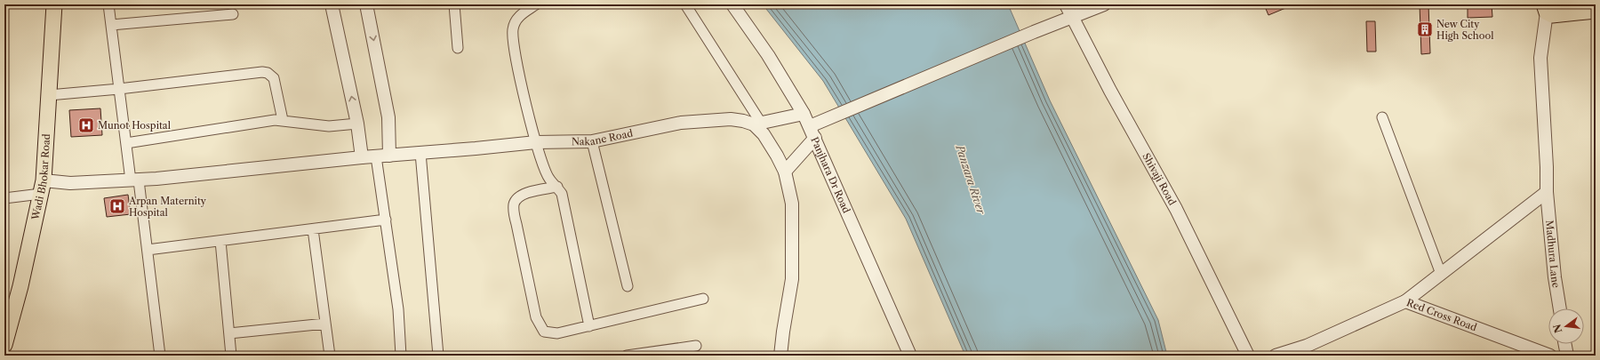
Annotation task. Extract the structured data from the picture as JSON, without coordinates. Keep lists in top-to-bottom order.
{
  "streets": {
    "main road": ["Wadi Bhokar Road"],
    "street": [
      "Nakane Road",
      "Panjhara Dr Road",
      "Shivaji Road",
      "Madhura Lane",
      "Red Cross Road"
    ]
  },
  "crossings": [
    ["Nakane Road", "Wadi Bhokar Road"]
  ],
  "water": ["Panzara River"],
  "places": {
    "building": ["New City High School"],
    "hospital": ["Munot Hospital", "Arpan Maternity Hospital"]
  },
  "north": "left"
}
